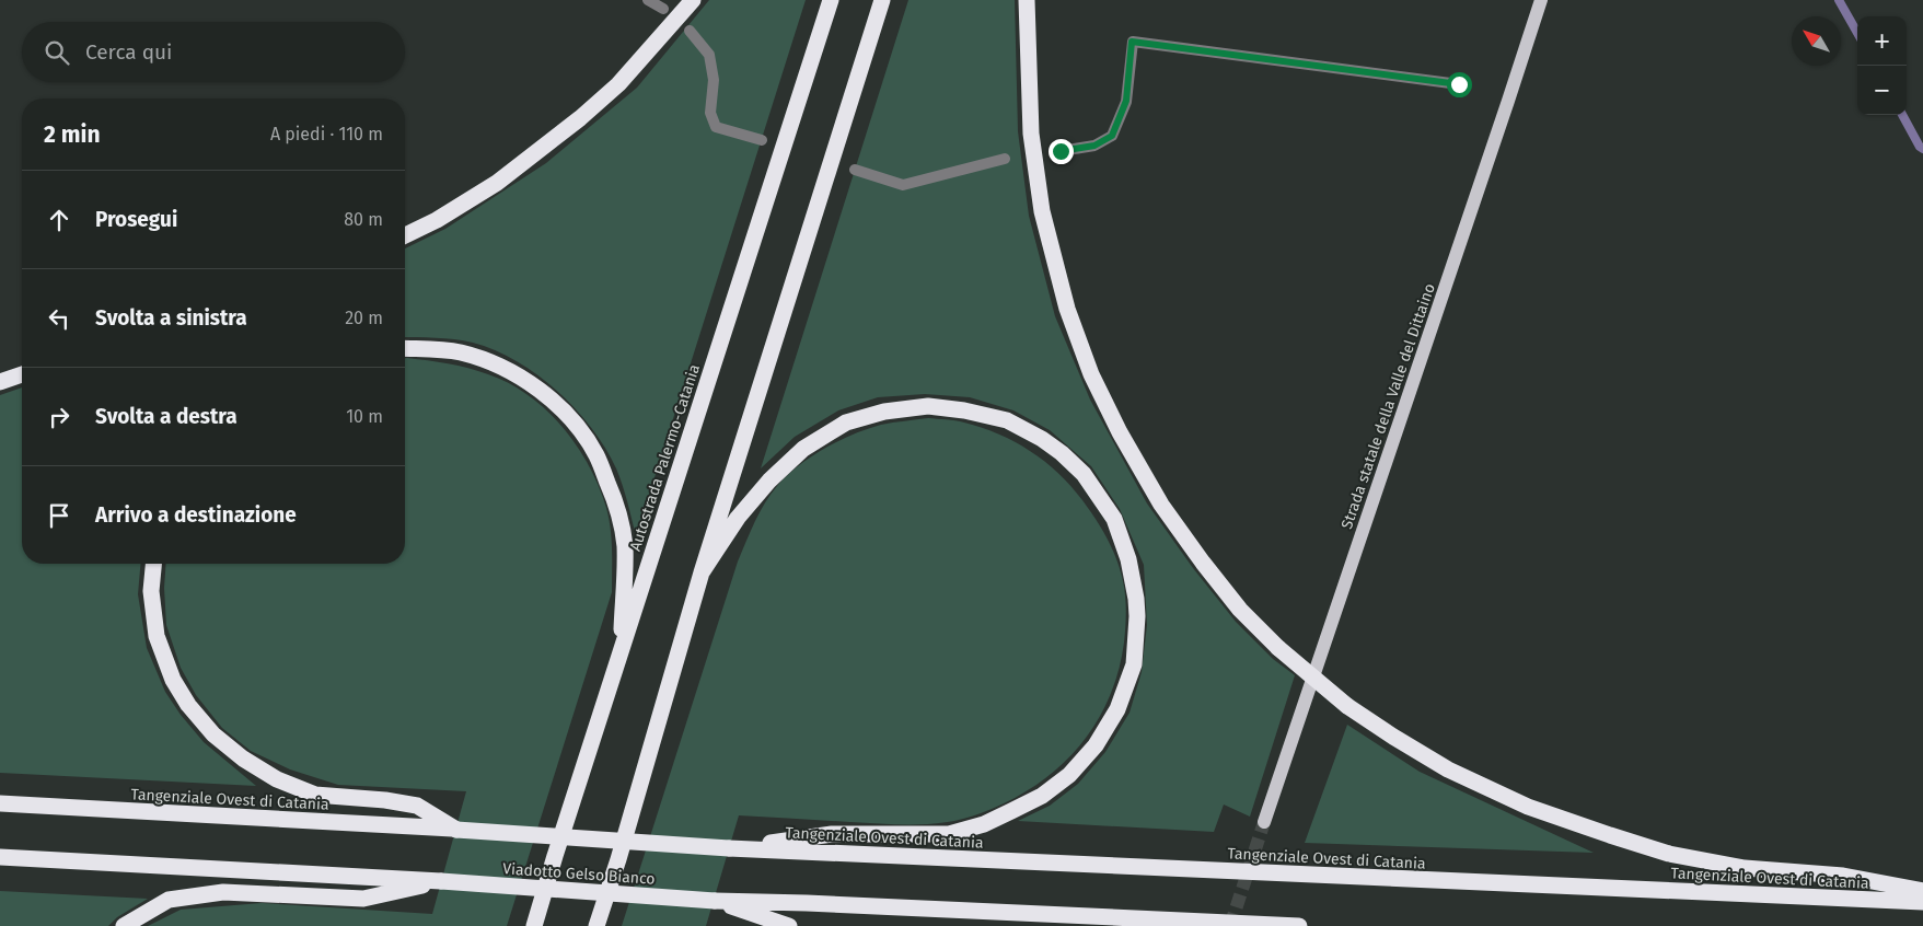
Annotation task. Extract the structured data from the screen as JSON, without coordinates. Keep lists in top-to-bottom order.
{
  "streets": {
    "highway": ["Autostrada Palermo-Catania", "Tangenziale Ovest di Catania", "Viadotto Gelso Bianco"],
    "main road": ["Strada statale della Valle del Dittaino"]
  },
  "north": "top left",
  "page": {
    "map_buttons": ["+", "−"],
    "search": "Cerca qui",
    "heading": ["2 min", "A piedi · 110 m"],
    "list": [
      ["Prosegui", "80 m"],
      ["Svolta a sinistra", "20 m"],
      ["Svolta a destra", "10 m"],
      "Arrivo a destinazione"
    ]
  }
}
